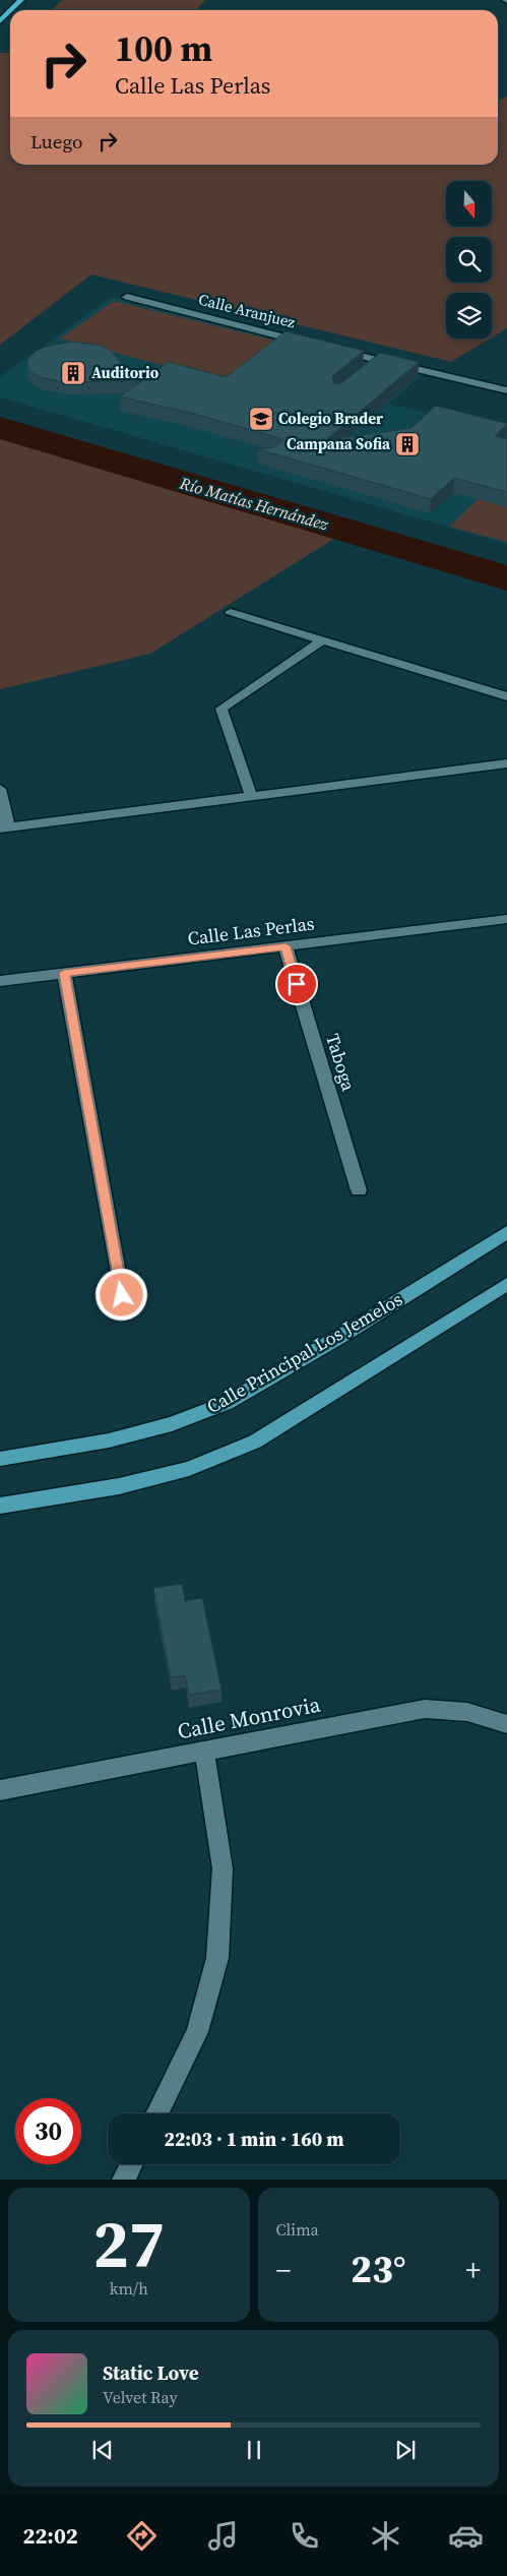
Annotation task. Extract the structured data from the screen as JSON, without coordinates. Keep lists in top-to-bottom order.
{
  "streets": {
    "main road": ["Calle Principal Los Jemelos"],
    "street": [
      "Calle Aranjuez",
      "Calle Las Perlas",
      "Taboga",
      "Calle Monrovia"
    ]
  },
  "crossings": [
    ["Calle Las Perlas", "Taboga"]
  ],
  "water": ["Río Matías Hernández"],
  "places": {
    "building": ["Auditorio", "Campana Sofia"],
    "school or university": ["Colegio Brader"]
  },
  "north": "bottom",
  "page": {
    "turn": ["100 m", "Calle Las Perlas"],
    "then": "Luego",
    "limit": "30",
    "trip": "22:03 · 1 min · 160 m",
    "tile": [
      ["27", "km/h"],
      "Clima"
    ],
    "heat": ["−", "23°", "+"],
    "song": ["Static Love", "Velvet Ray"],
    "tabs": "22:02"
  }
}
